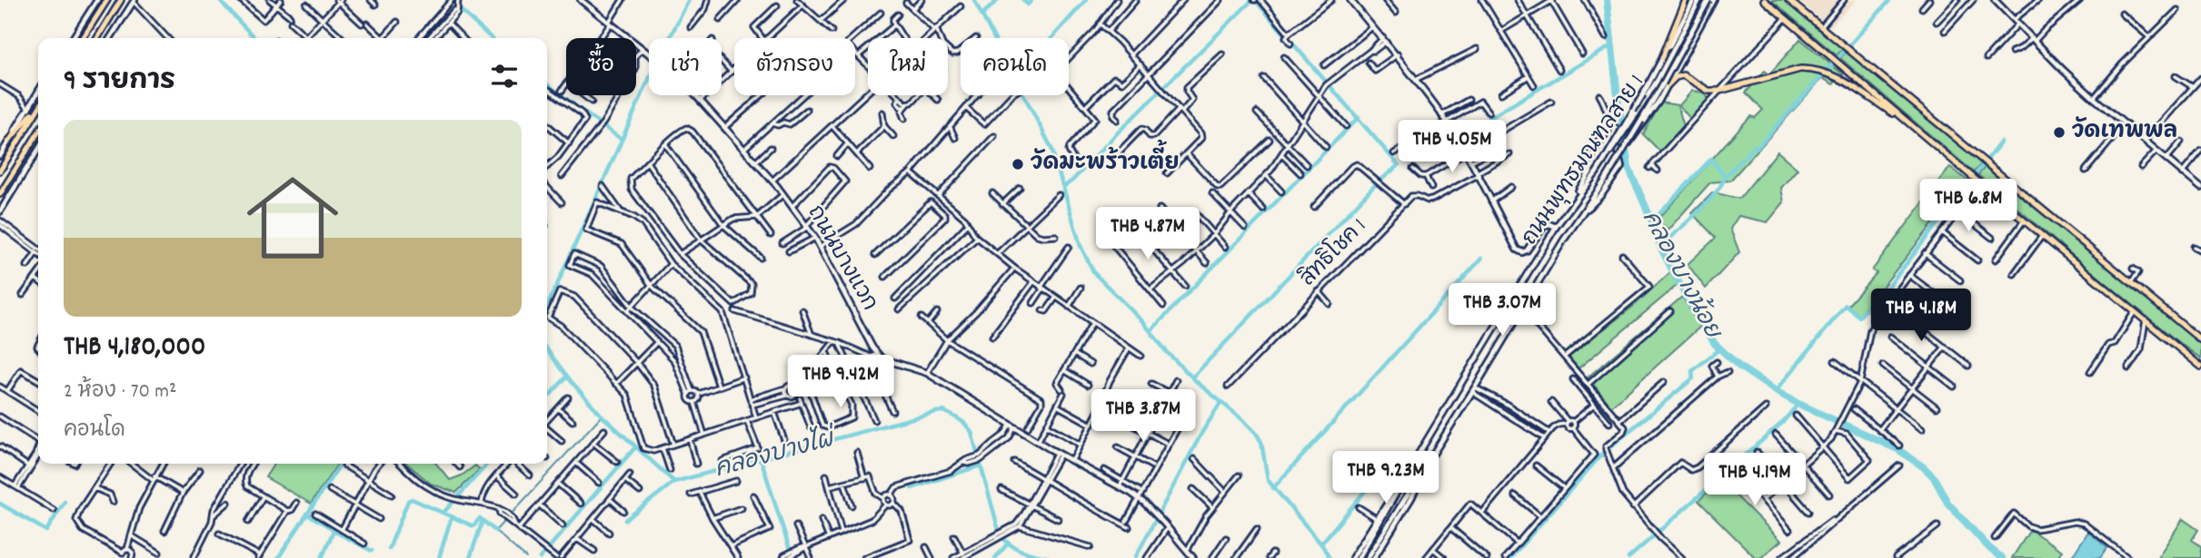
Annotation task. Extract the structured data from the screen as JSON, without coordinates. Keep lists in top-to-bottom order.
{
  "streets": {
    "main road": ["ถนนพุทธมณฑลสาย 1", "ถนนบางแวก"],
    "street": ["สิทธิโชค 1"]
  },
  "water": ["คลองบางน้อย", "คลองบางไผ่"],
  "places": ["วัดเทพพล", "วัดมะพร้าวเตี้ย"],
  "page": {
    "chip": [
      "ซื้อ",
      "เช่า",
      "ตัวกรอง",
      "ใหม่",
      "คอนโด"
    ],
    "heading": "9 รายการ",
    "list": [
      {
        "name": "THB 4,180,000",
        "note": "2 ห้อง · 70 m² · คอนโด"
      }
    ],
    "price": [
      "THB 4.05M",
      "THB 6.8M",
      "THB 4.87M",
      "THB 3.07M",
      "THB 4.18M",
      "THB 9.42M",
      "THB 3.87M",
      "THB 9.23M",
      "THB 4.19M"
    ]
  }
}
